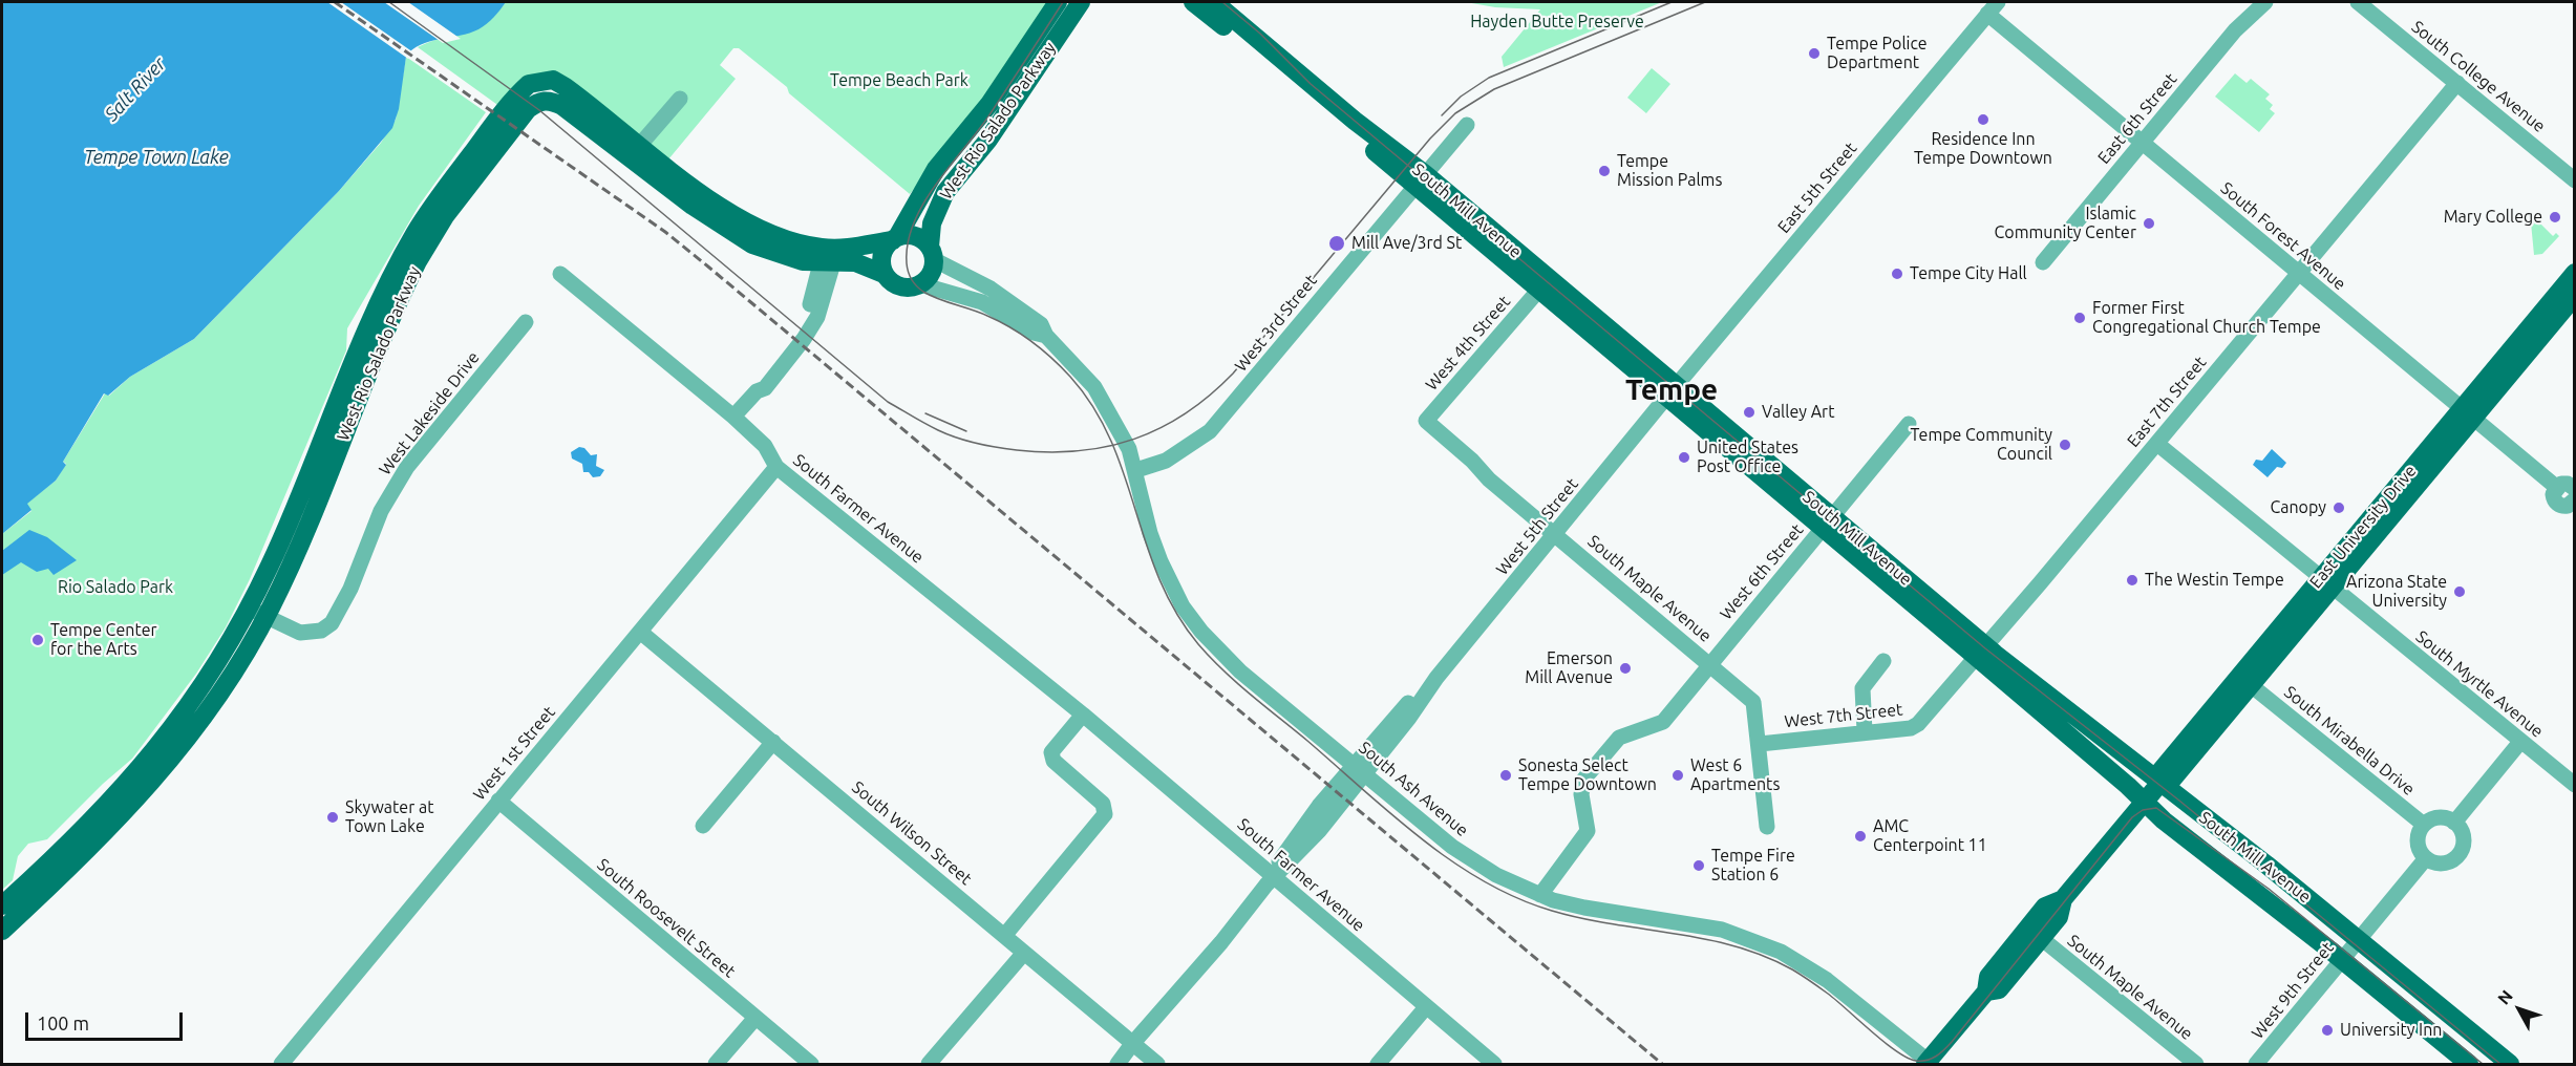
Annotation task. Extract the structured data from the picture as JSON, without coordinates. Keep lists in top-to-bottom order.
{
  "streets": {
    "main road": ["West Rio Salado Parkway", "South Mill Avenue", "East University Drive"],
    "street": [
      "South College Avenue",
      "East 6th Street",
      "East 5th Street",
      "South Forest Avenue",
      "West 3rd Street",
      "West 4th Street",
      "East 7th Street",
      "West Lakeside Drive",
      "South Farmer Avenue",
      "West 5th Street",
      "West 6th Street",
      "South Maple Avenue",
      "South Myrtle Avenue",
      "West 7th Street",
      "South Mirabella Drive",
      "West 1st Street",
      "South Ash Avenue",
      "South Wilson Street",
      "South Roosevelt Street",
      "West 9th Street"
    ]
  },
  "crossings": [
    ["South College Avenue", "East 7th Street"],
    ["East 6th Street", "South Forest Avenue"],
    ["West Rio Salado Parkway", "West Lakeside Drive"],
    ["West Rio Salado Parkway", "South Ash Avenue"],
    ["East 5th Street", "South Mill Avenue"],
    ["East 5th Street", "South Forest Avenue"],
    ["East 5th Street", "West 5th Street"],
    ["South Mill Avenue", "West 3rd Street"],
    ["South Mill Avenue", "West 4th Street"],
    ["South Mill Avenue", "East 7th Street"],
    ["South Mill Avenue", "West 5th Street"],
    ["South Mill Avenue", "East University Drive"],
    ["South Mill Avenue", "West 6th Street"],
    ["South Mill Avenue", "West 7th Street"],
    ["South Mill Avenue", "West 9th Street"],
    ["South Forest Avenue", "East 7th Street"],
    ["South Forest Avenue", "East University Drive"],
    ["West 3rd Street", "South Ash Avenue"],
    ["West 4th Street", "South Maple Avenue"],
    ["East 7th Street", "South Myrtle Avenue"],
    ["East 7th Street", "West 7th Street"],
    ["South Farmer Avenue", "West 5th Street"],
    ["South Farmer Avenue", "West 1st Street"],
    ["West 5th Street", "South Maple Avenue"],
    ["West 5th Street", "South Ash Avenue"],
    ["West 5th Street", "South Wilson Street"],
    ["East University Drive", "South Myrtle Avenue"],
    ["East University Drive", "South Mirabella Drive"],
    ["West 6th Street", "South Maple Avenue"],
    ["West 6th Street", "South Ash Avenue"],
    ["South Maple Avenue", "West 7th Street"],
    ["South Mirabella Drive", "West 9th Street"],
    ["West 1st Street", "South Wilson Street"],
    ["West 1st Street", "South Roosevelt Street"]
  ],
  "districts": ["Tempe"],
  "water": ["Salt River", "Tempe Town Lake"],
  "parks": ["Hayden Butte Preserve", "Tempe Beach Park", "Rio Salado Park"],
  "places": [
    "Tempe Police Department",
    "Residence Inn Tempe Downtown",
    "Tempe Mission Palms",
    "Mary College",
    "Islamic Community Center",
    "Mill Ave/3rd St",
    "Tempe City Hall",
    "Former First Congregational Church Tempe",
    "Valley Art",
    "Tempe Community Council",
    "United States Post Office",
    "Canopy",
    "The Westin Tempe",
    "Arizona State University",
    "Tempe Center for the Arts",
    "Emerson Mill Avenue",
    "Sonesta Select Tempe Downtown",
    "West 6 Apartments",
    "Skywater at Town Lake",
    "AMC Centerpoint 11",
    "Tempe Fire Station 6",
    "University Inn"
  ],
  "scale_bar": "100 m",
  "north": "top left"
}
